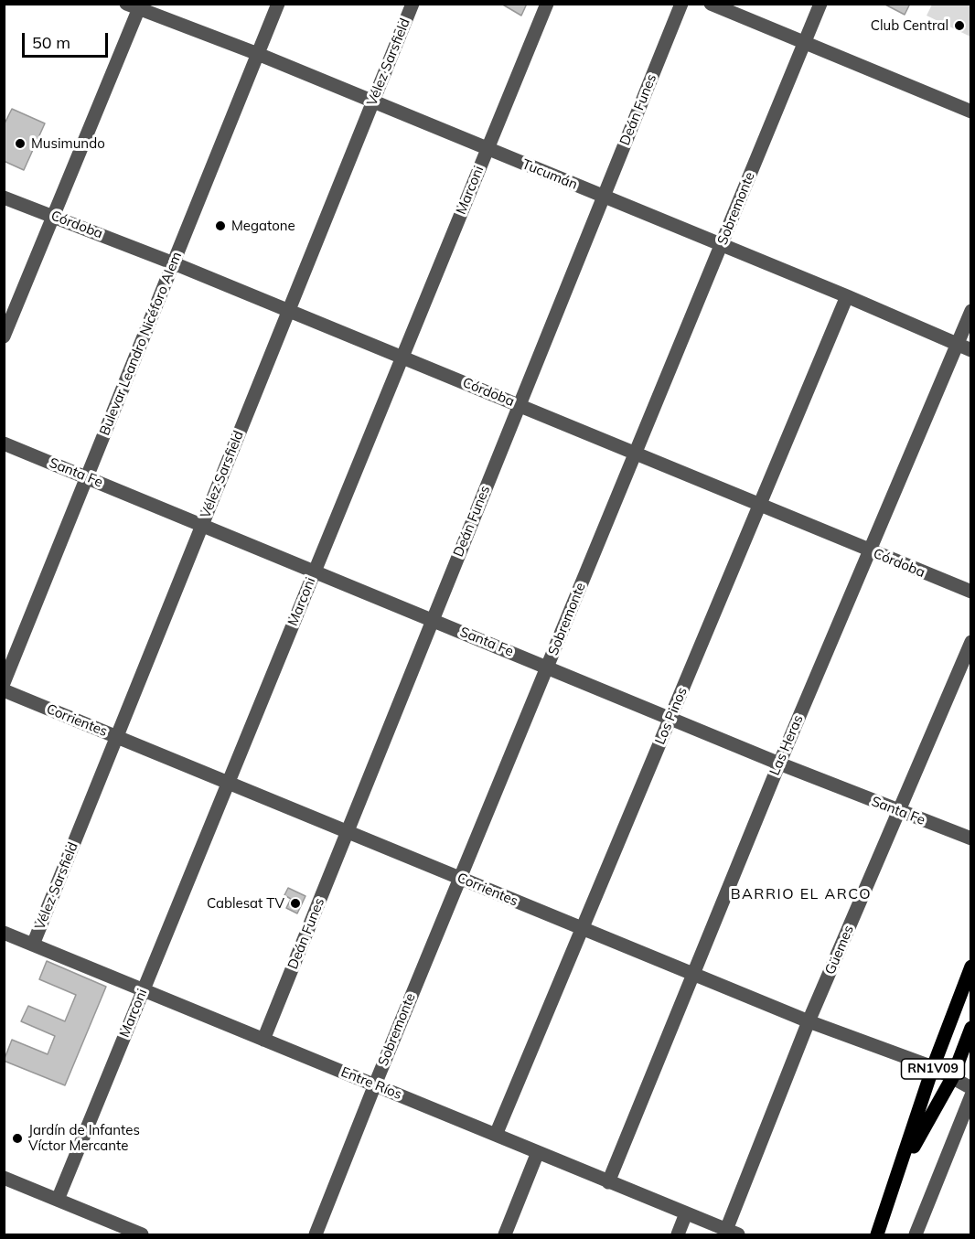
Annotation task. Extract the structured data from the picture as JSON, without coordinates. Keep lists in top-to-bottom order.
{
  "streets": {
    "main road": ["RN1V09"],
    "street": [
      "Vélez Sarsfield",
      "Deán Funes",
      "Tucumán",
      "Marconi",
      "Sobremonte",
      "Córdoba",
      "Bulevar Leandro Nicéforo Alem",
      "Santa Fe",
      "Los Pinos",
      "Corrientes",
      "Las Heras",
      "Güemes",
      "Entre Ríos"
    ]
  },
  "crossings": [
    ["Vélez Sarsfield", "Tucumán"],
    ["Vélez Sarsfield", "Córdoba"],
    ["Vélez Sarsfield", "Santa Fe"],
    ["Vélez Sarsfield", "Corrientes"],
    ["Vélez Sarsfield", "Entre Ríos"],
    ["Deán Funes", "Tucumán"],
    ["Deán Funes", "Córdoba"],
    ["Deán Funes", "Santa Fe"],
    ["Deán Funes", "Corrientes"],
    ["Deán Funes", "Entre Ríos"],
    ["Tucumán", "Marconi"],
    ["Tucumán", "Sobremonte"],
    ["Tucumán", "Bulevar Leandro Nicéforo Alem"],
    ["Tucumán", "Los Pinos"],
    ["Tucumán", "Las Heras"],
    ["Marconi", "Córdoba"],
    ["Marconi", "Santa Fe"],
    ["Marconi", "Corrientes"],
    ["Marconi", "Entre Ríos"],
    ["Sobremonte", "Córdoba"],
    ["Sobremonte", "Santa Fe"],
    ["Sobremonte", "Corrientes"],
    ["Sobremonte", "Entre Ríos"],
    ["Córdoba", "Bulevar Leandro Nicéforo Alem"],
    ["Córdoba", "Los Pinos"],
    ["Córdoba", "Las Heras"],
    ["Bulevar Leandro Nicéforo Alem", "Santa Fe"],
    ["Santa Fe", "Los Pinos"],
    ["Santa Fe", "Las Heras"],
    ["Santa Fe", "Güemes"],
    ["Los Pinos", "Corrientes"],
    ["Los Pinos", "Entre Ríos"],
    ["Corrientes", "Las Heras"],
    ["Corrientes", "Güemes"],
    ["Corrientes", "RN1V09"],
    ["Las Heras", "Entre Ríos"],
    ["Güemes", "Entre Ríos"]
  ],
  "districts": ["BARRIO EL ARCO"],
  "places": [
    "Club Central",
    "Musimundo",
    "Megatone",
    "Cablesat TV",
    "Jardín de Infantes Víctor Mercante"
  ],
  "scale_bar": "50 m"
}
